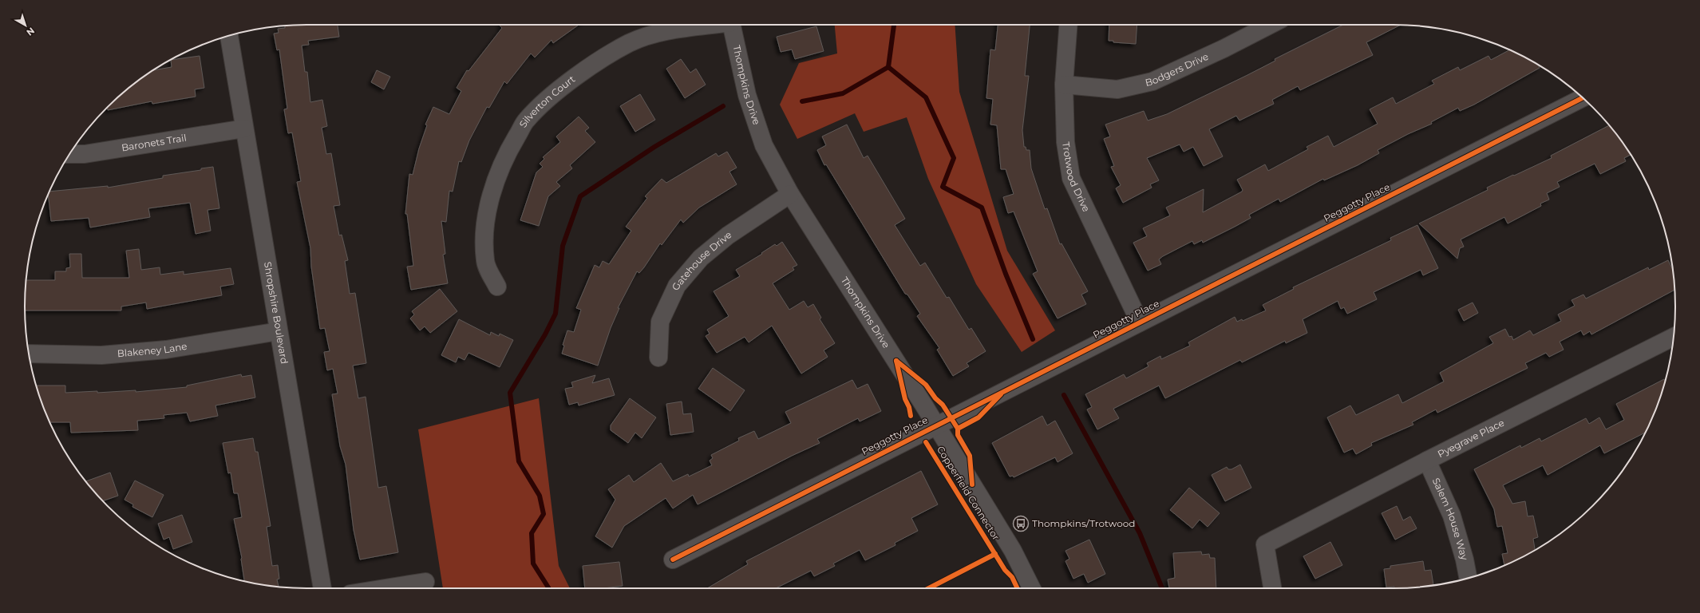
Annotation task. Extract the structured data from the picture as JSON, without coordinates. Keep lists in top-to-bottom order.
{
  "streets": {
    "street": [
      "Bodgers Drive",
      "Thompkins Drive",
      "Silverton Court",
      "Baronets Trail",
      "Trotwood Drive",
      "Peggotty Place",
      "Gatehouse Drive",
      "Shropshire Boulevard",
      "Blakeney Lane",
      "Pyegrave Place",
      "Salem House Way"
    ],
    "cycle path": ["Copperfield Connector"]
  },
  "crossings": [
    ["Bodgers Drive", "Trotwood Drive"],
    ["Thompkins Drive", "Peggotty Place"],
    ["Thompkins Drive", "Gatehouse Drive"],
    ["Baronets Trail", "Shropshire Boulevard"],
    ["Trotwood Drive", "Peggotty Place"],
    ["Shropshire Boulevard", "Blakeney Lane"],
    ["Pyegrave Place", "Salem House Way"]
  ],
  "places": {
    "bus stop": ["Thompkins/Trotwood"]
  },
  "north": "bottom right"
}
